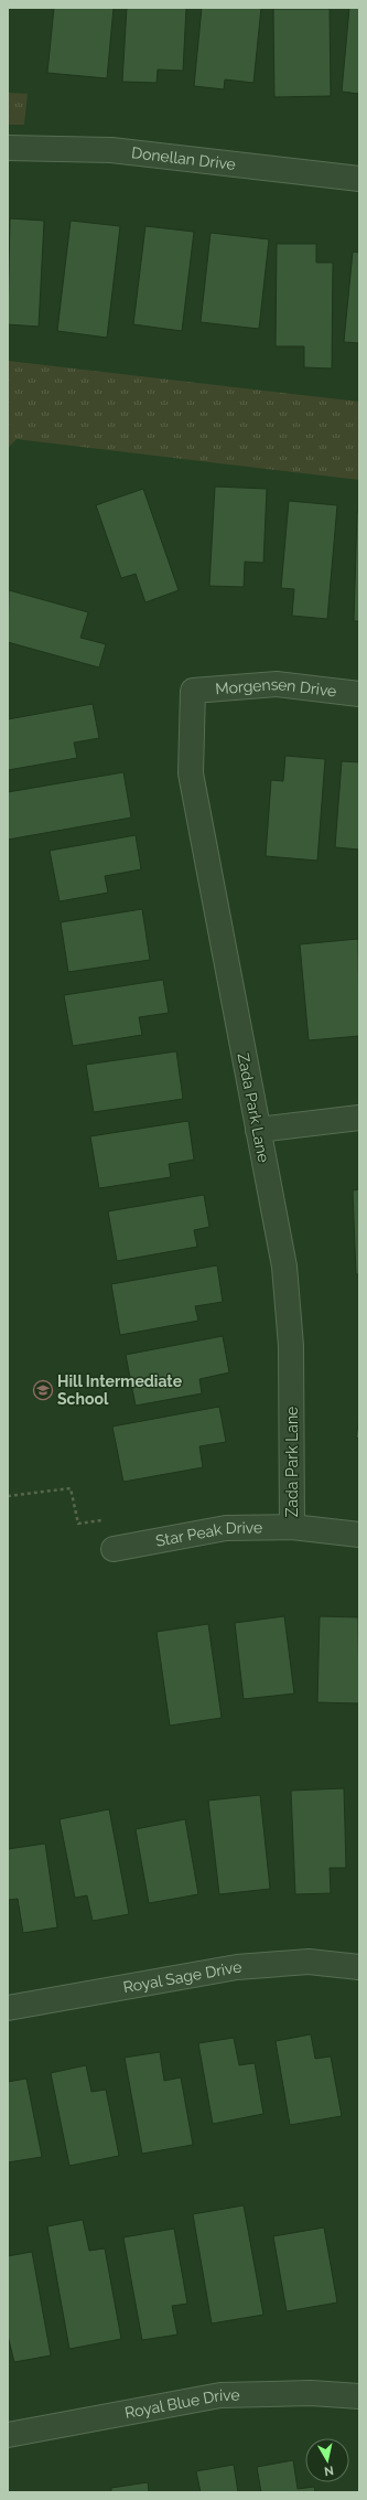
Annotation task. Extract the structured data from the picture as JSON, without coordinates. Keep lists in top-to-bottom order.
{
  "streets": {
    "street": [
      "Donellan Drive",
      "Morgensen Drive",
      "Zada Park Lane",
      "Star Peak Drive",
      "Royal Sage Drive",
      "Royal Blue Drive"
    ]
  },
  "crossings": [
    ["Morgensen Drive", "Zada Park Lane"],
    ["Zada Park Lane", "Star Peak Drive"]
  ],
  "places": {
    "school or university": ["Hill Intermediate School"]
  },
  "north": "bottom"
}
